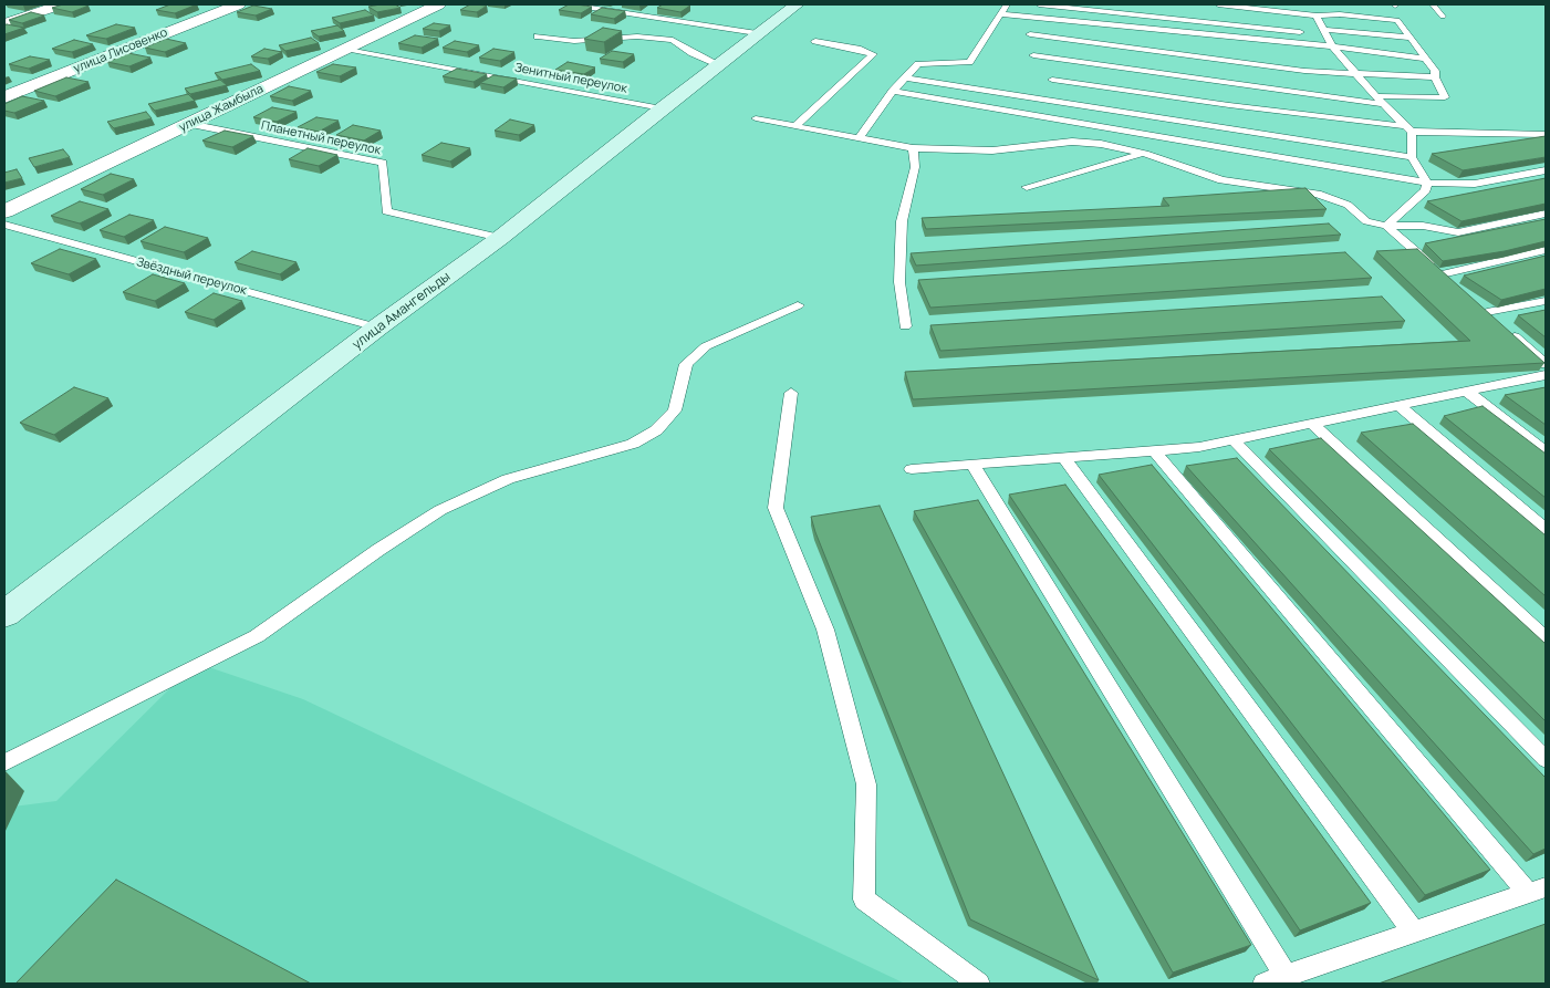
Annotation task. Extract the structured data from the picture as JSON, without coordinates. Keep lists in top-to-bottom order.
{
  "streets": {
    "street": ["улица Лисовенко", "улица Жамбыла", "улица Амангельды"],
    "lane": ["Зенитный переулок", "Планетный переулок", "Звёздный переулок"]
  },
  "crossings": [
    ["Зенитный переулок", "улица Жамбыла"],
    ["Зенитный переулок", "улица Амангельды"],
    ["улица Жамбыла", "Планетный переулок"],
    ["Планетный переулок", "улица Амангельды"],
    ["Звёздный переулок", "улица Амангельды"]
  ]
}
